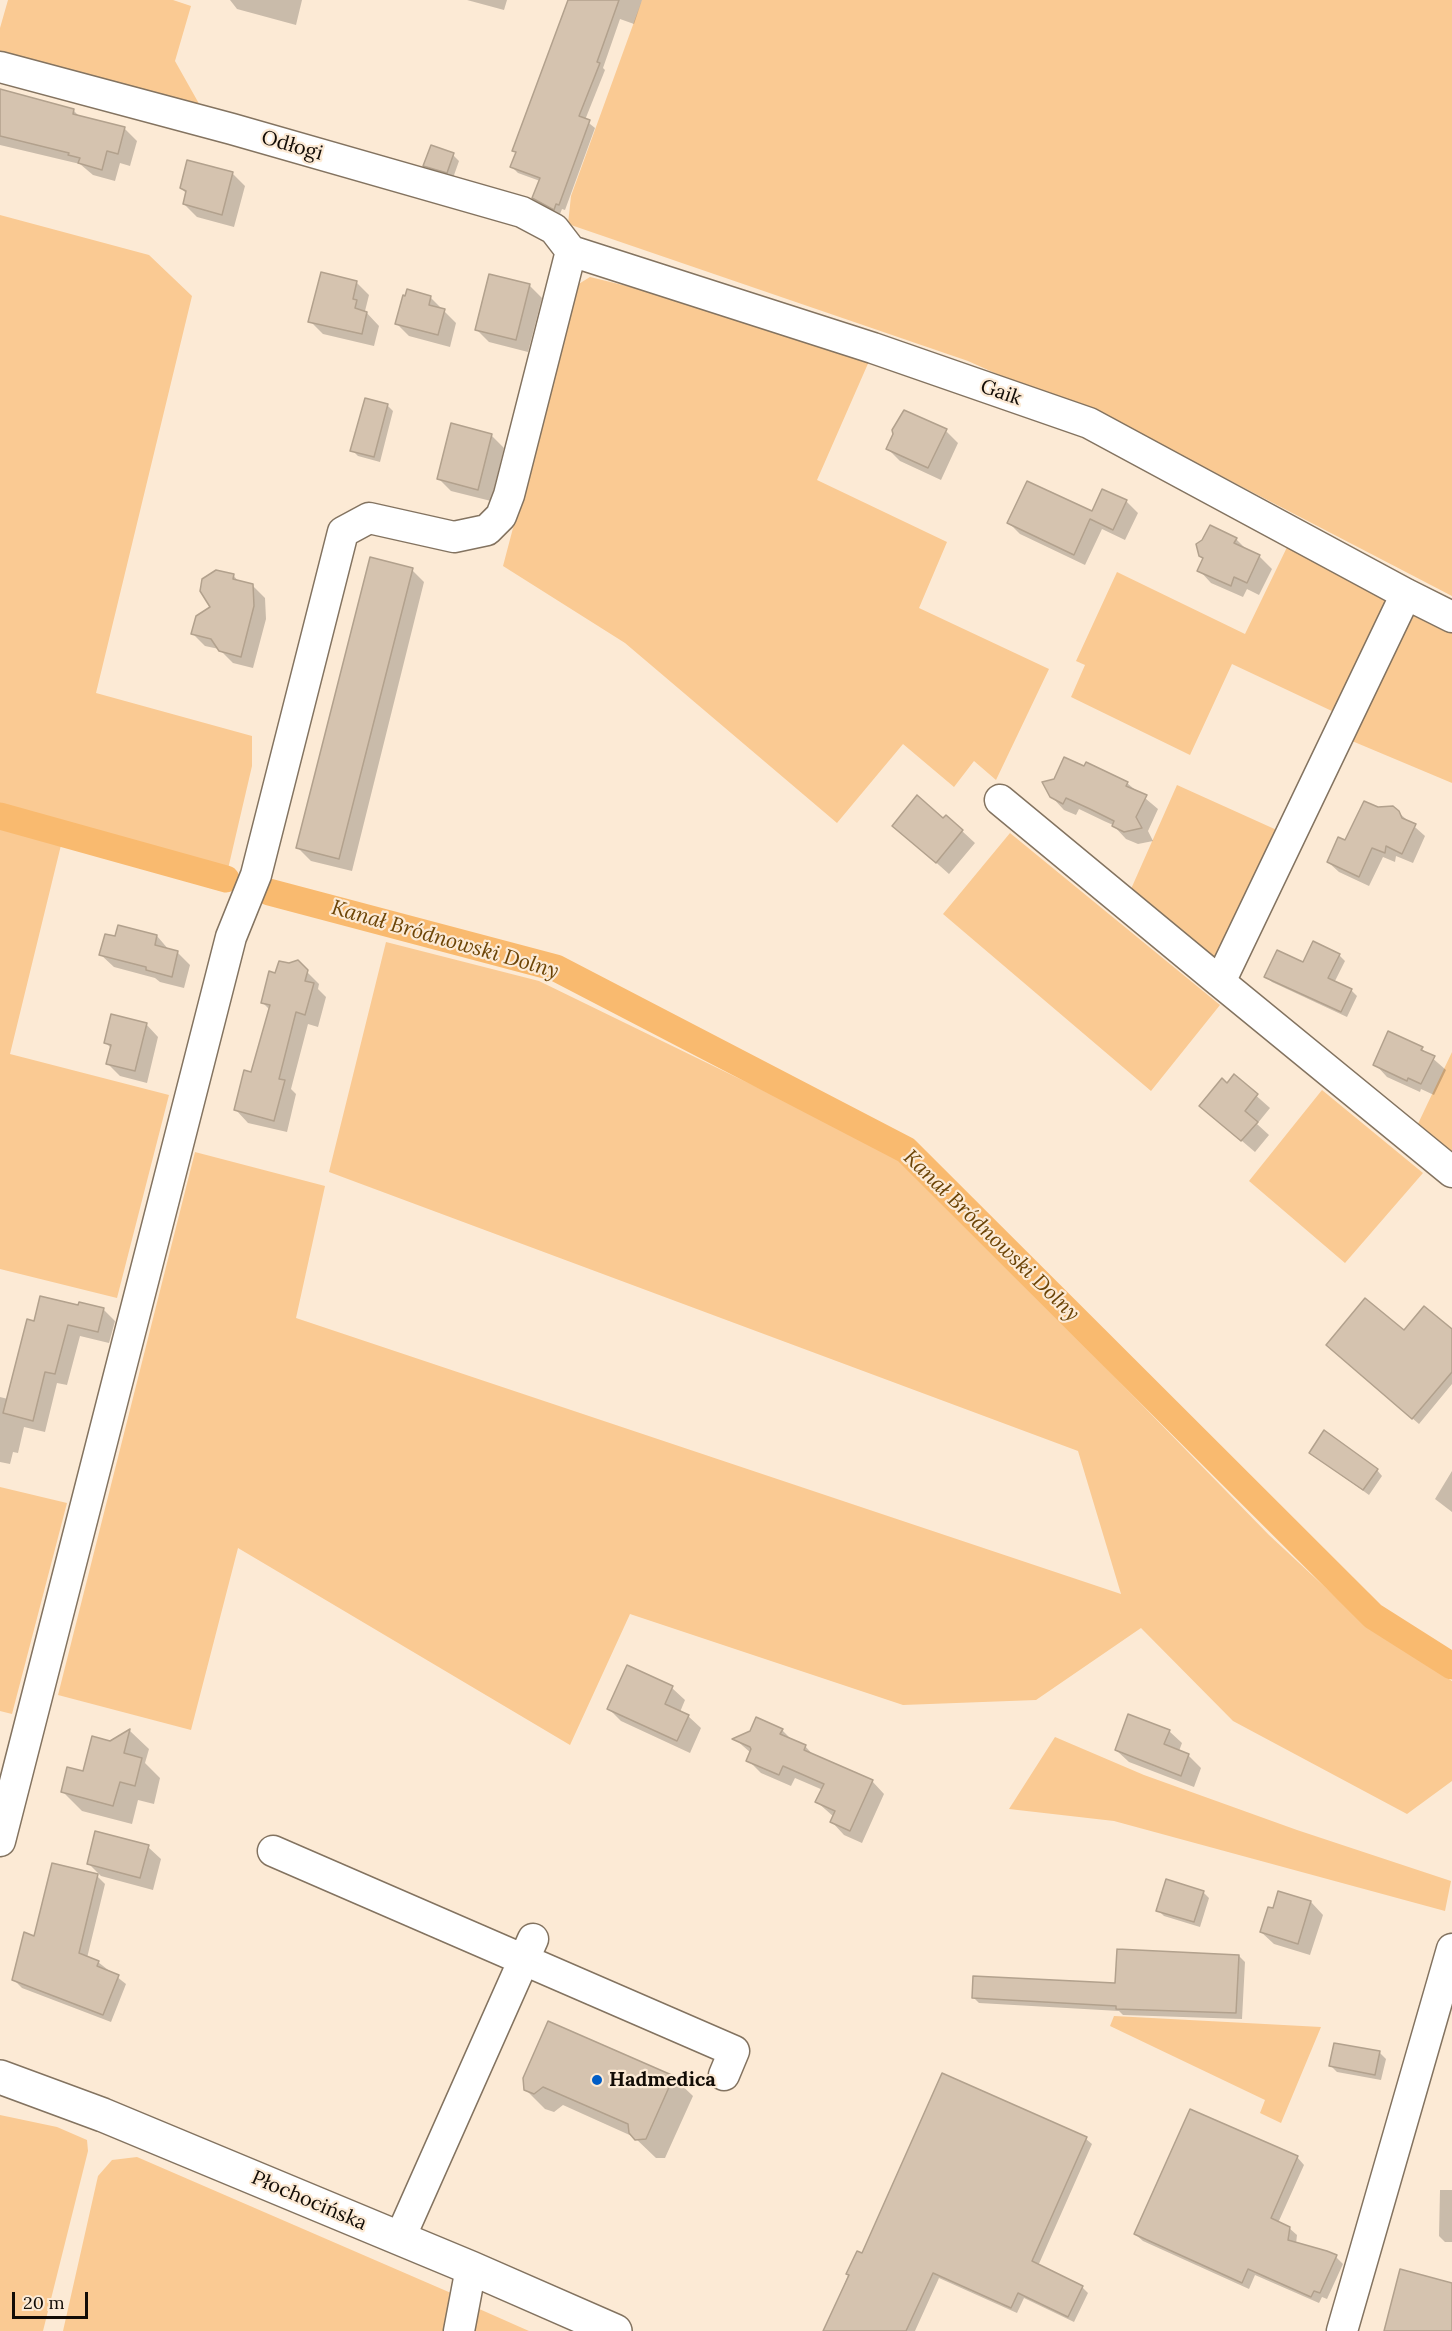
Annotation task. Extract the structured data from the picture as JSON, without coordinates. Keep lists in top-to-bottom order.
{
  "streets": {
    "main road": ["Płochocińska"],
    "street": ["Odłogi", "Gaik"]
  },
  "crossings": [
    ["Odłogi", "Gaik"]
  ],
  "water": ["Kanał Bródnowski Dolny"],
  "places": ["Hadmedica"],
  "scale_bar": "20 m"
}
